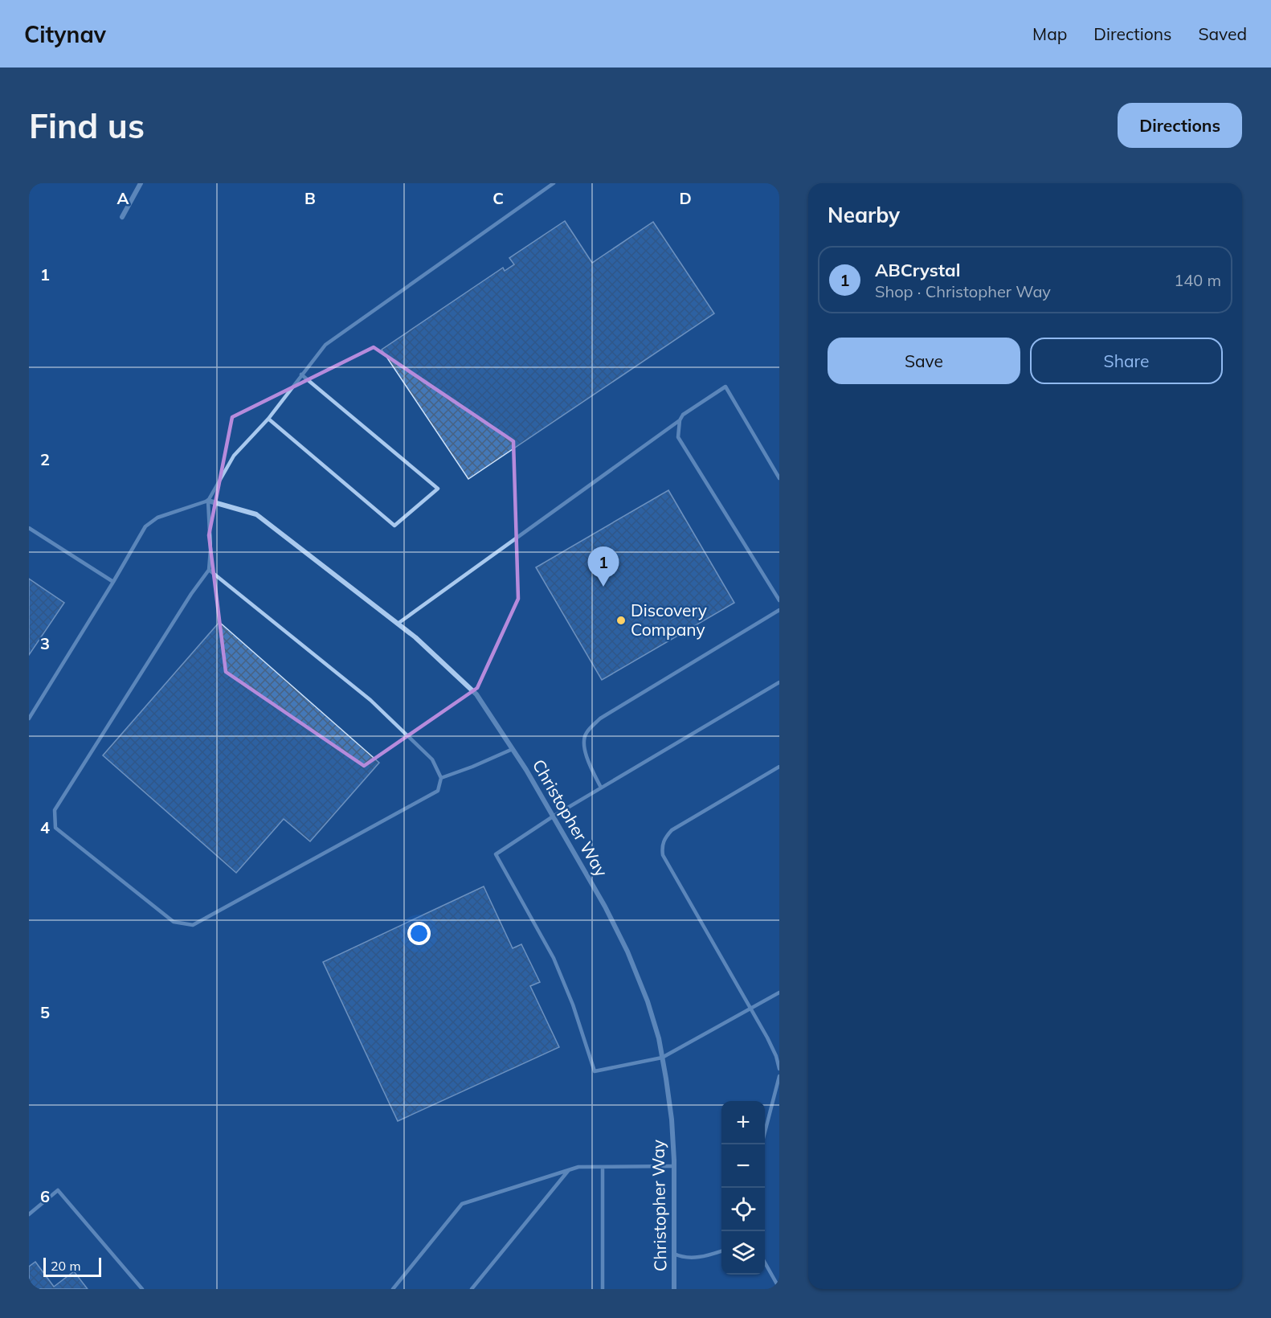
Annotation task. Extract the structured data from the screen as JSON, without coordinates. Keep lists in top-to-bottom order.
{
  "streets": {
    "street": ["Christopher Way"]
  },
  "places": ["Discovery Company"],
  "scale_bar": "20 m",
  "page": {
    "header": "Citynav",
    "nav": ["Map", "Directions", "Saved"],
    "buttons": [
      "Directions",
      ["Save", "Share"]
    ],
    "title": "Find us",
    "heading": "Nearby",
    "list": [
      {
        "mark": "1",
        "name": "ABCrystal",
        "note": "Shop · Christopher Way",
        "value": "140 m"
      }
    ],
    "pins": "1",
    "map_buttons": ["+", "−"],
    "scale": "20 m"
  },
  "grid": {
    "columns": [
      "A",
      "B",
      "C",
      "D"
    ],
    "rows": [
      "1",
      "2",
      "3",
      "4",
      "5",
      "6"
    ]
  }
}
